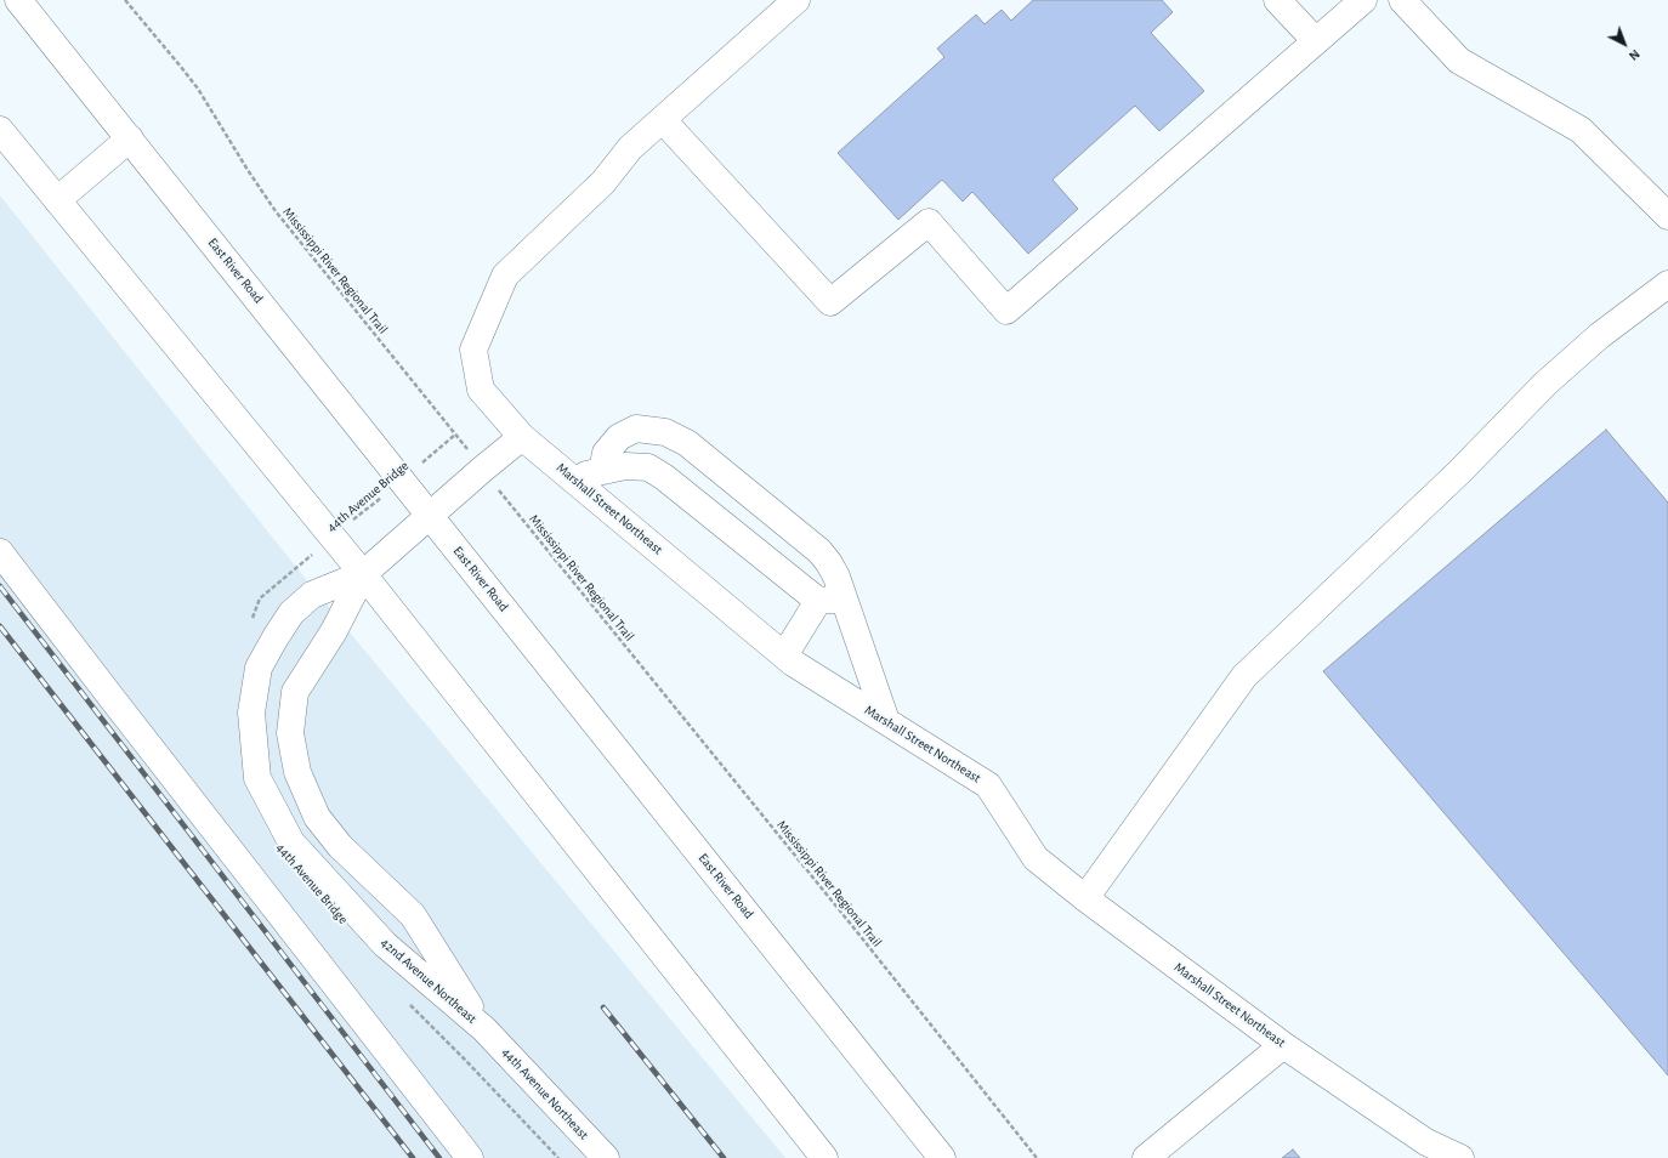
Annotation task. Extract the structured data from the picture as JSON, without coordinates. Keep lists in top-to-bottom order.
{
  "streets": {
    "street": [
      "East River Road",
      "Marshall Street Northeast",
      "42nd Avenue Northeast",
      "44th Avenue Northeast"
    ],
    "path": ["Mississippi River Regional Trail", "44th Avenue Bridge"]
  },
  "crossings": [
    ["East River Road", "44th Avenue Bridge"],
    ["East River Road", "42nd Avenue Northeast"],
    ["Mississippi River Regional Trail", "44th Avenue Bridge"],
    ["42nd Avenue Northeast", "44th Avenue Northeast"]
  ],
  "north": "bottom right"
}
